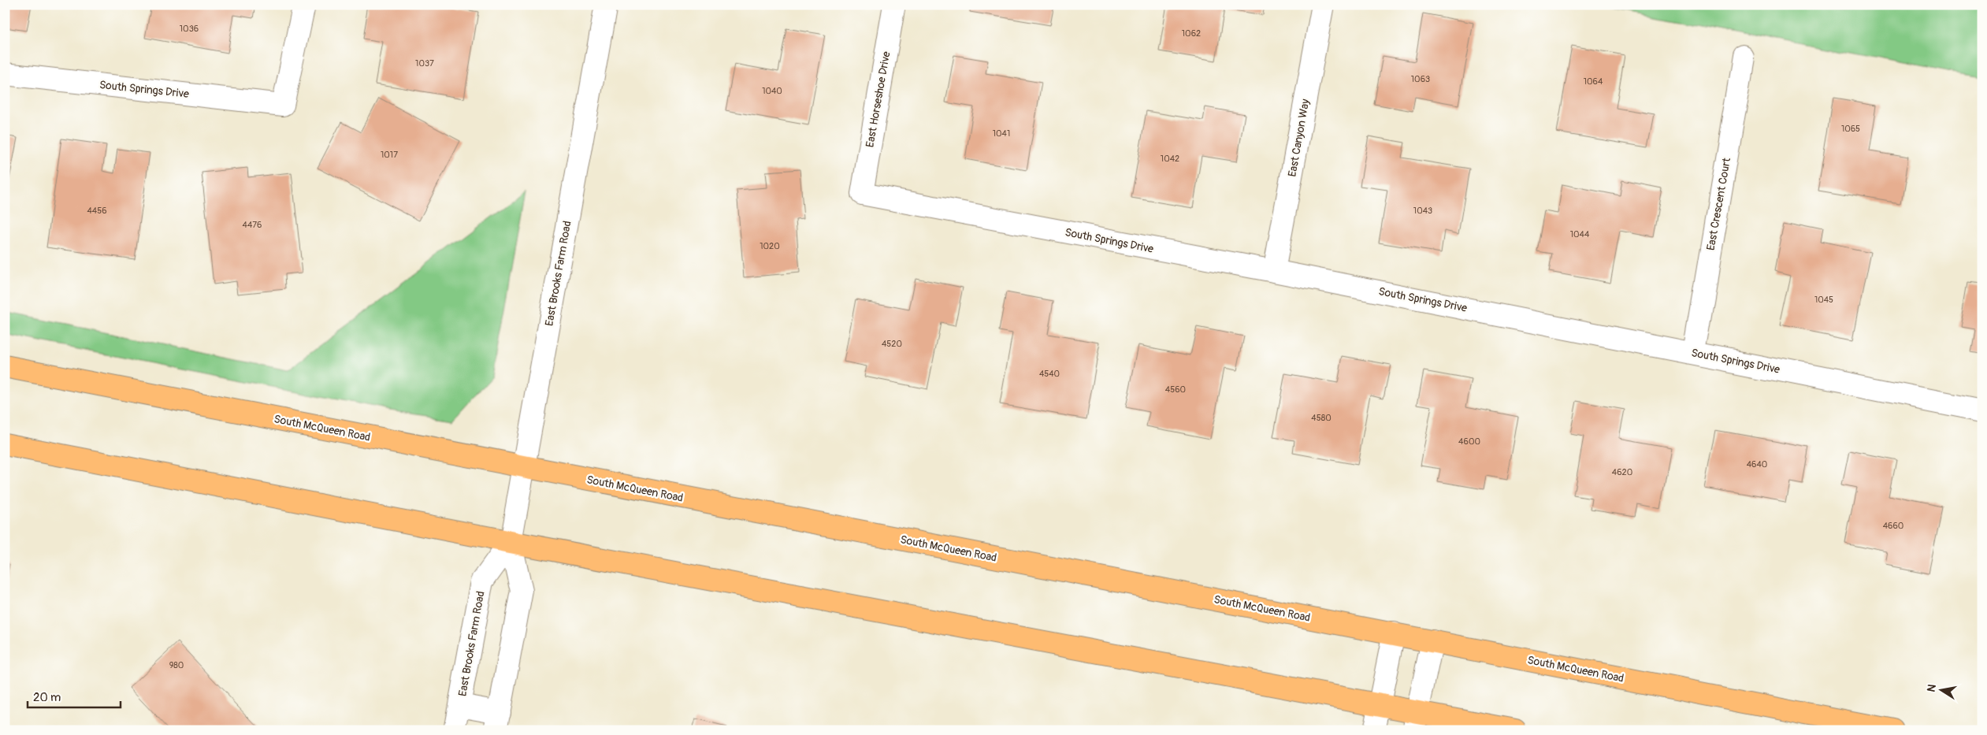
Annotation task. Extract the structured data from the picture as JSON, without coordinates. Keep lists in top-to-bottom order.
{
  "streets": {
    "main road": ["South McQueen Road"],
    "street": [
      "South Springs Drive",
      "East Horseshoe Drive",
      "East Canyon Way",
      "East Crescent Court",
      "East Brooks Farm Road"
    ]
  },
  "crossings": [
    ["South Springs Drive", "East Horseshoe Drive"],
    ["South Springs Drive", "East Canyon Way"],
    ["South Springs Drive", "East Crescent Court"],
    ["East Brooks Farm Road", "South McQueen Road"]
  ],
  "house_numbers": [
    "1036",
    "1062",
    "1037",
    "1063",
    "1064",
    "1040",
    "1065",
    "1041",
    "1017",
    "1042",
    "4456",
    "1043",
    "4476",
    "1044",
    "1020",
    "1045",
    "4520",
    "4540",
    "4560",
    "4580",
    "4600",
    "4640",
    "4620",
    "4660",
    "980"
  ],
  "scale_bar": "20 m",
  "north": "left"
}
